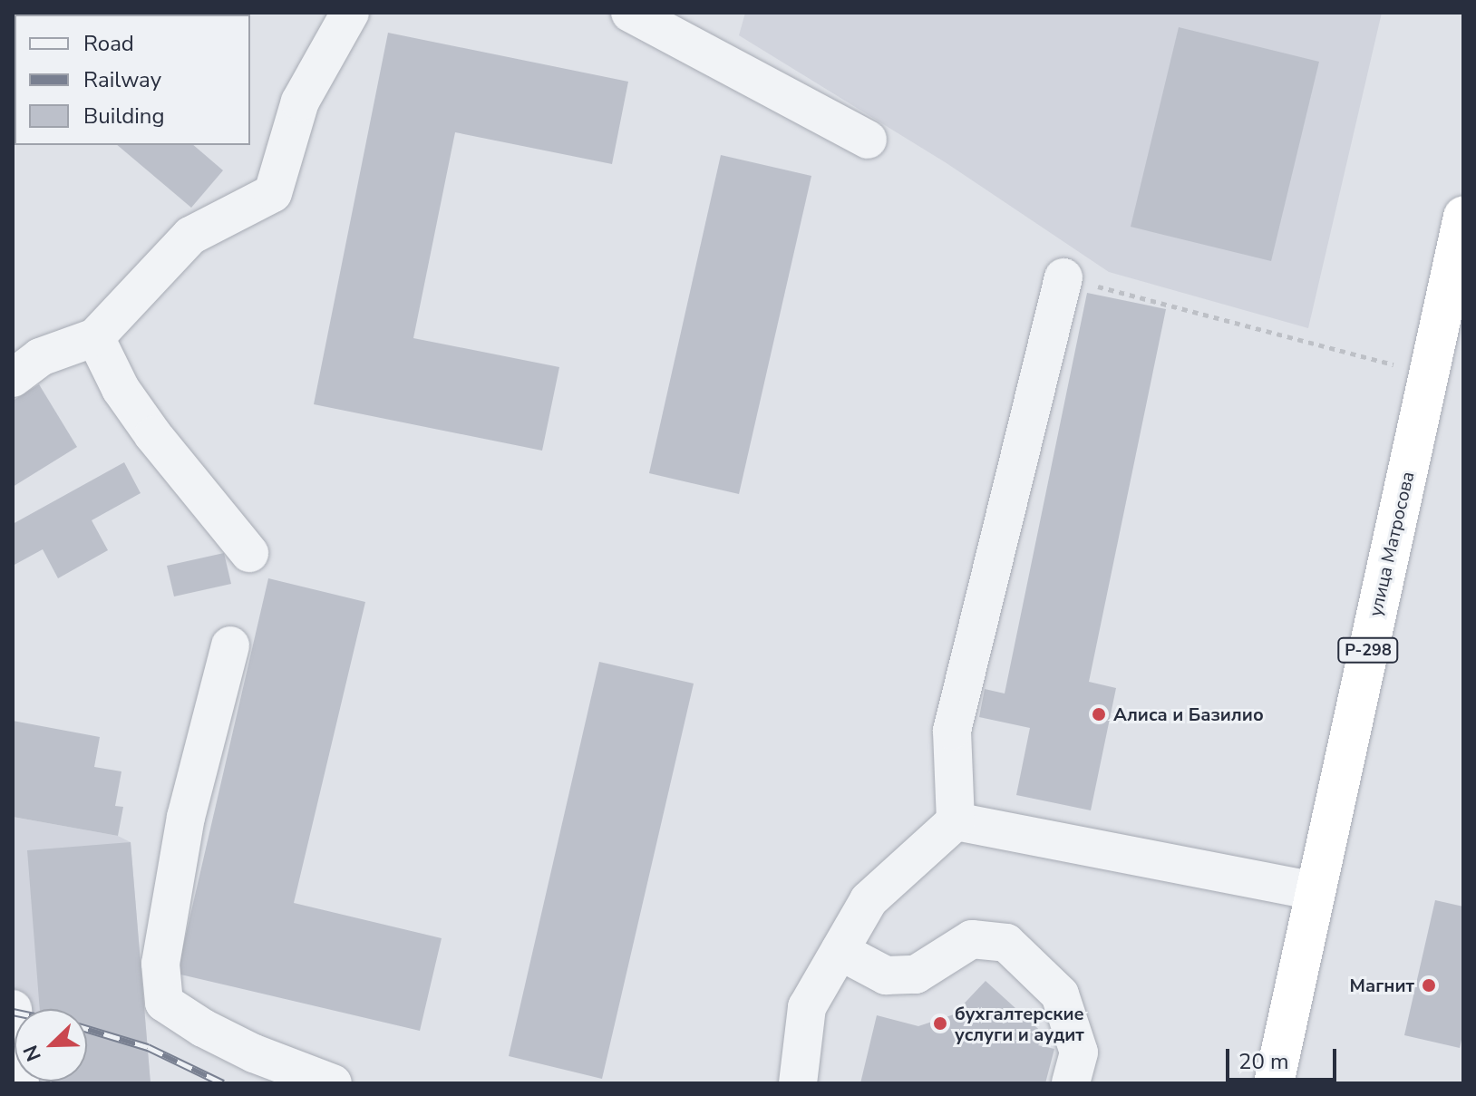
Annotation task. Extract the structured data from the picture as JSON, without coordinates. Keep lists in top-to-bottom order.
{
  "streets": {
    "highway": ["улица Матросова", "Р-298"]
  },
  "places": ["Алиса и Базилио", "Магнит", "бухгалтерские услуги и аудит"],
  "legend": ["Road", "Railway", "Building"],
  "scale_bar": "20 m",
  "north": "bottom left"
}
